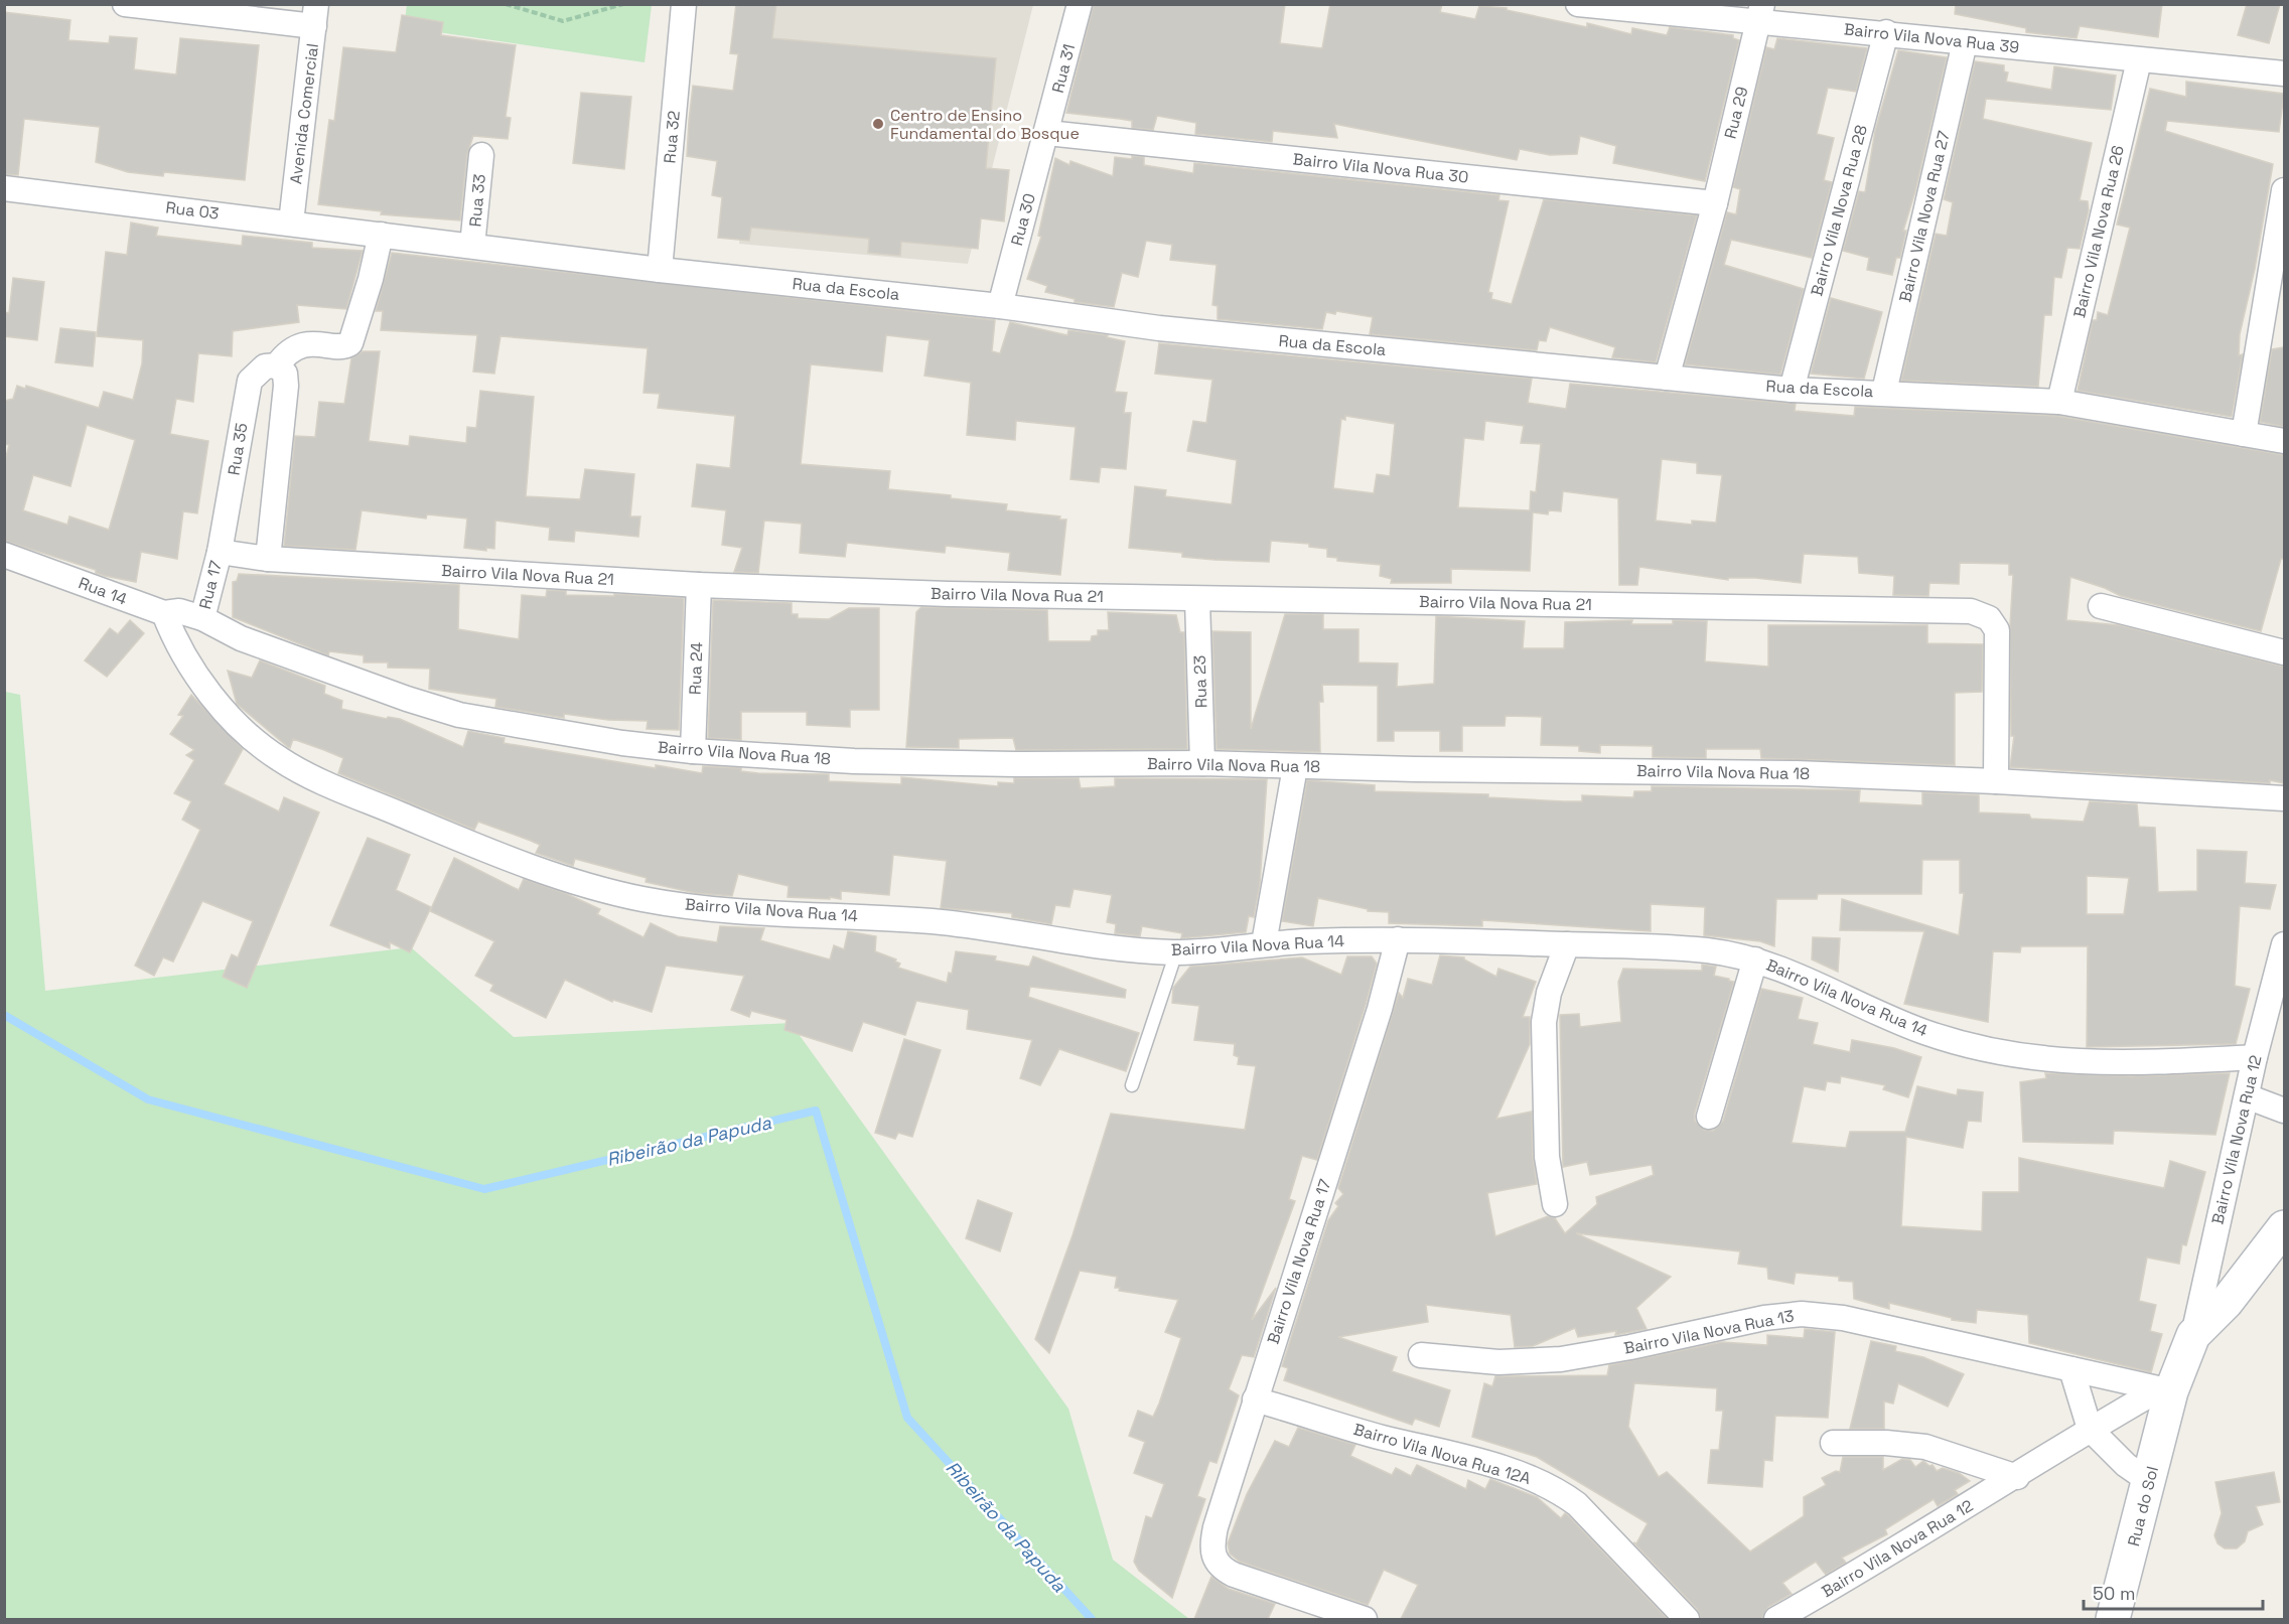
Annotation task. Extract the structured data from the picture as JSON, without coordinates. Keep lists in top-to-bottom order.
{
  "streets": {
    "street": [
      "Bairro Vila Nova Rua 39",
      "Rua 31",
      "Rua 29",
      "Avenida Comercial",
      "Rua 32",
      "Bairro Vila Nova Rua 30",
      "Rua 33",
      "Rua 03",
      "Bairro Vila Nova Rua 28",
      "Bairro Vila Nova Rua 27",
      "Rua 30",
      "Bairro Vila Nova Rua 26",
      "Rua da Escola",
      "Rua 35",
      "Bairro Vila Nova Rua 21",
      "Rua 17",
      "Rua 14",
      "Rua 24",
      "Rua 23",
      "Bairro Vila Nova Rua 18",
      "Bairro Vila Nova Rua 14",
      "Bairro Vila Nova Rua 12",
      "Bairro Vila Nova Rua 17",
      "Bairro Vila Nova Rua 13",
      "Bairro Vila Nova Rua 12A",
      "Rua do Sol"
    ]
  },
  "crossings": [
    ["Bairro Vila Nova Rua 39", "Rua 29"],
    ["Bairro Vila Nova Rua 39", "Bairro Vila Nova Rua 28"],
    ["Bairro Vila Nova Rua 39", "Bairro Vila Nova Rua 27"],
    ["Bairro Vila Nova Rua 39", "Bairro Vila Nova Rua 26"],
    ["Rua 31", "Bairro Vila Nova Rua 30"],
    ["Rua 31", "Rua 30"],
    ["Rua 29", "Bairro Vila Nova Rua 30"],
    ["Rua 29", "Rua da Escola"],
    ["Avenida Comercial", "Rua 03"],
    ["Rua 32", "Rua da Escola"],
    ["Bairro Vila Nova Rua 30", "Rua 30"],
    ["Rua 33", "Rua da Escola"],
    ["Rua 03", "Rua da Escola"],
    ["Rua 03", "Rua 35"],
    ["Bairro Vila Nova Rua 28", "Rua da Escola"],
    ["Bairro Vila Nova Rua 27", "Rua da Escola"],
    ["Rua 30", "Rua da Escola"],
    ["Bairro Vila Nova Rua 26", "Rua da Escola"],
    ["Rua da Escola", "Rua 35"],
    ["Rua 35", "Bairro Vila Nova Rua 21"],
    ["Rua 35", "Rua 17"],
    ["Bairro Vila Nova Rua 21", "Rua 17"],
    ["Bairro Vila Nova Rua 21", "Rua 24"],
    ["Bairro Vila Nova Rua 21", "Rua 23"],
    ["Bairro Vila Nova Rua 21", "Bairro Vila Nova Rua 18"],
    ["Rua 17", "Rua 14"],
    ["Rua 17", "Bairro Vila Nova Rua 18"],
    ["Rua 14", "Bairro Vila Nova Rua 18"],
    ["Rua 14", "Bairro Vila Nova Rua 14"],
    ["Rua 24", "Bairro Vila Nova Rua 18"],
    ["Rua 23", "Bairro Vila Nova Rua 18"],
    ["Bairro Vila Nova Rua 14", "Bairro Vila Nova Rua 12"],
    ["Bairro Vila Nova Rua 14", "Bairro Vila Nova Rua 17"],
    ["Bairro Vila Nova Rua 12", "Bairro Vila Nova Rua 13"],
    ["Bairro Vila Nova Rua 12", "Rua do Sol"],
    ["Bairro Vila Nova Rua 17", "Bairro Vila Nova Rua 12A"],
    ["Bairro Vila Nova Rua 13", "Rua do Sol"]
  ],
  "water": ["Ribeirão da Papuda"],
  "places": ["Centro de Ensino Fundamental do Bosque"],
  "scale_bar": "50 m"
}
